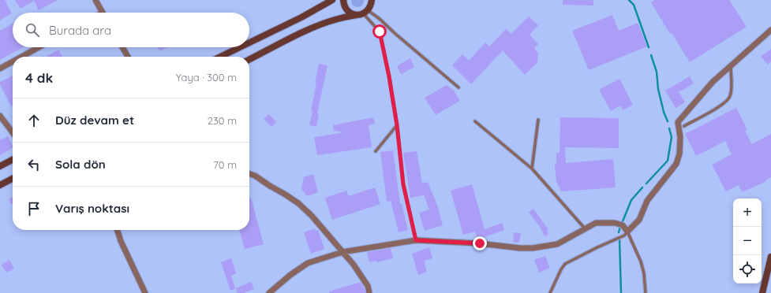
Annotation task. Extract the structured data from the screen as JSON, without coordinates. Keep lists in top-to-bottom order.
{
  "page": {
    "search": "Burada ara",
    "heading": ["4 dk", "Yaya · 300 m"],
    "list": [
      ["Düz devam et", "230 m"],
      ["Sola dön", "70 m"],
      "Varış noktası"
    ],
    "map_buttons": ["+", "−"]
  }
}
